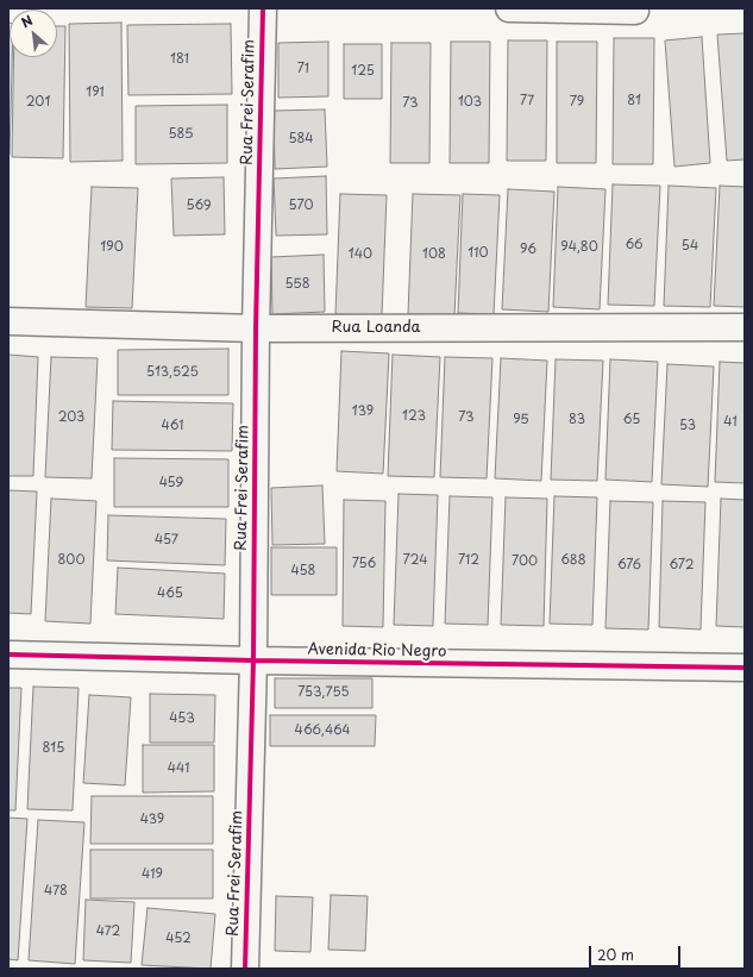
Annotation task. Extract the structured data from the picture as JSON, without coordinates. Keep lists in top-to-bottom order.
{
  "streets": {
    "street": ["Rua Frei Serafim", "Rua Loanda", "Avenida Rio Negro"]
  },
  "crossings": [
    ["Rua Frei Serafim", "Rua Loanda"],
    ["Rua Frei Serafim", "Avenida Rio Negro"]
  ],
  "house_numbers": [
    "181",
    "71",
    "125",
    "191",
    "77",
    "81",
    "201",
    "103",
    "79",
    "73",
    "585",
    "584",
    "569",
    "570",
    "66",
    "54",
    "190",
    "94,80",
    "96",
    "110",
    "140",
    "108",
    "558",
    "513,525",
    "139",
    "123",
    "203",
    "73",
    "95",
    "83",
    "65",
    "41",
    "461",
    "53",
    "459",
    "457",
    "800",
    "724",
    "712",
    "688",
    "700",
    "756",
    "676",
    "672",
    "458",
    "465",
    "753,755",
    "453",
    "466,464",
    "815",
    "441",
    "439",
    "419",
    "478",
    "472",
    "452"
  ],
  "scale_bar": "20 m",
  "north": "top left"
}
